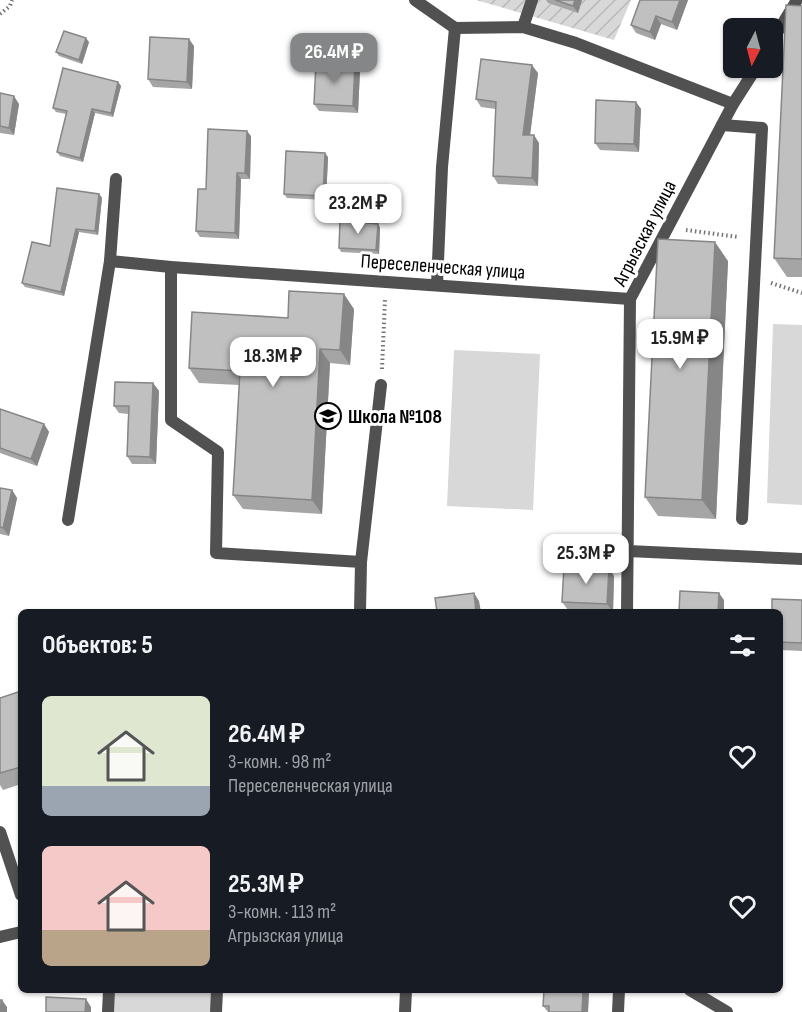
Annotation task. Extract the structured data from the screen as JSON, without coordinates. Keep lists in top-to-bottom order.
{
  "streets": {
    "street": ["Агрызская улица", "Переселенческая улица"]
  },
  "crossings": [
    ["Агрызская улица", "Переселенческая улица"]
  ],
  "places": {
    "school or university": ["Школа №108"]
  },
  "north": "bottom",
  "page": {
    "price": [
      "26.4M ₽",
      "23.2M ₽",
      "15.9M ₽",
      "18.3M ₽",
      "25.3M ₽"
    ],
    "heading": "Объектов: 5",
    "list": [
      {
        "name": "26.4M ₽",
        "note": "3-комн. · 98 m² · Переселенческая улица"
      },
      {
        "name": "25.3M ₽",
        "note": "3-комн. · 113 m² · Агрызская улица"
      }
    ]
  }
}
